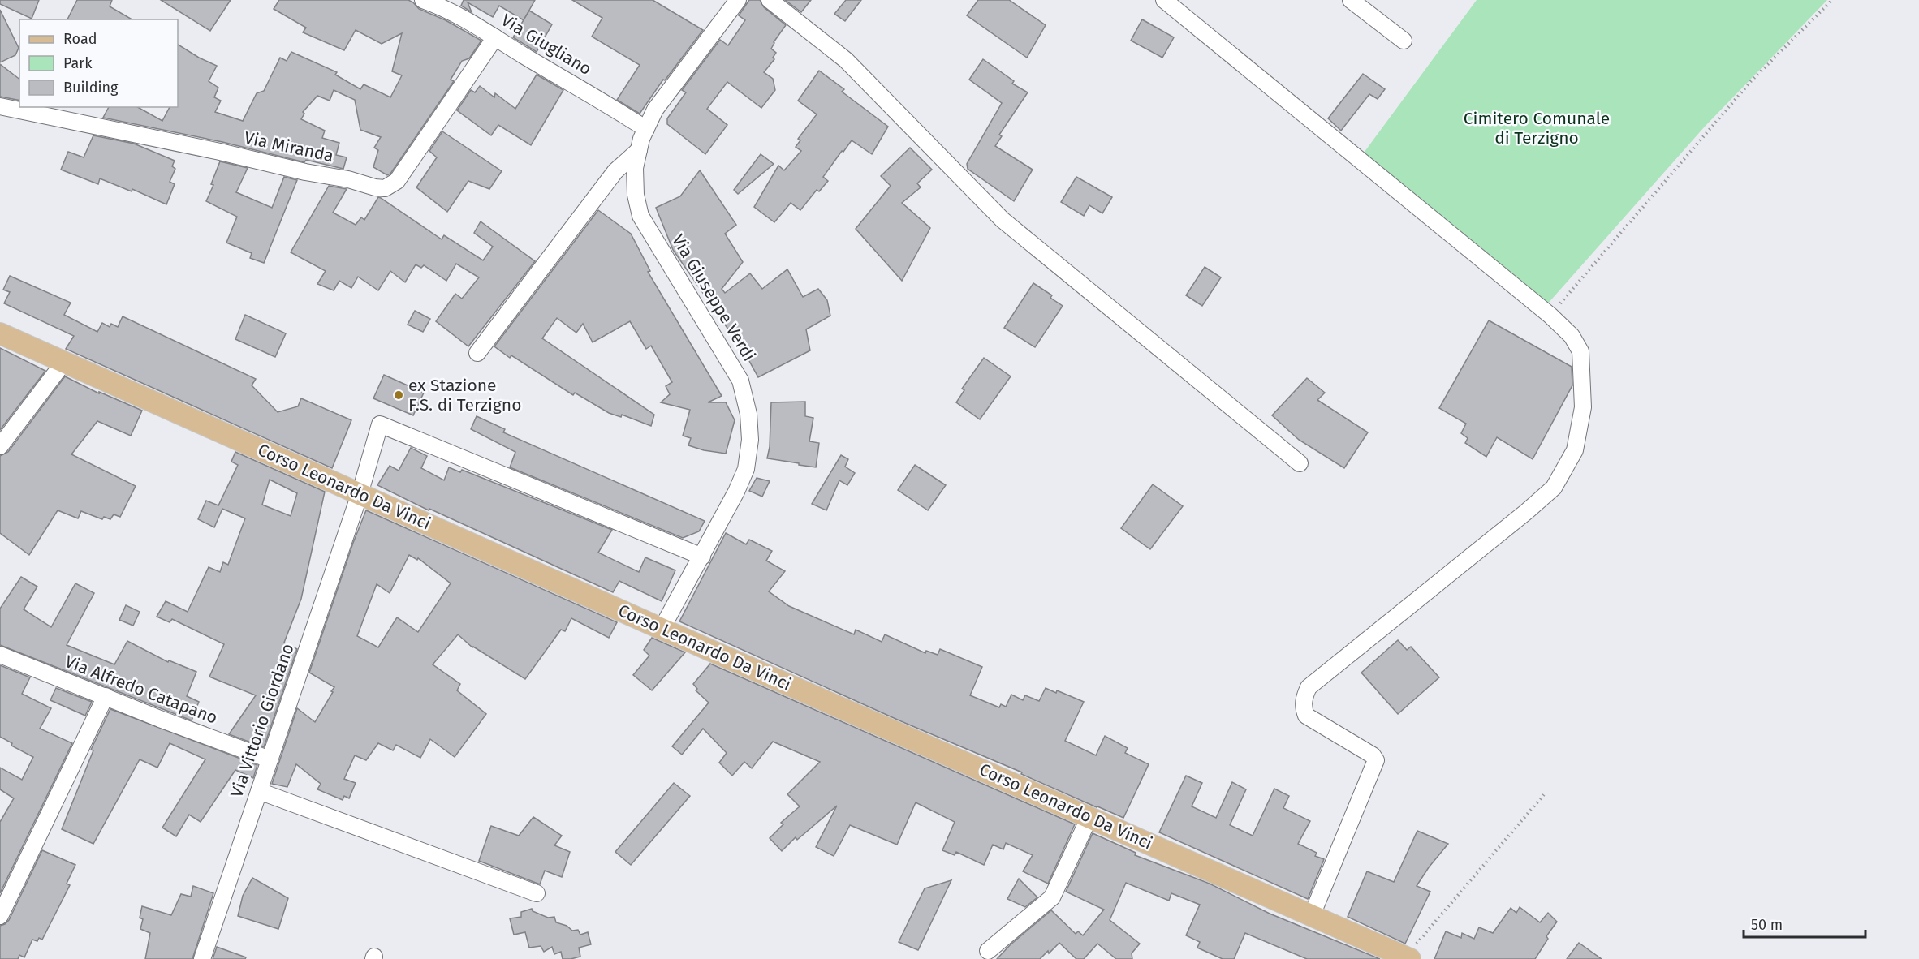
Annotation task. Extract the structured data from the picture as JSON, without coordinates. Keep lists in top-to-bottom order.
{
  "streets": {
    "main road": ["Corso Leonardo Da Vinci"],
    "street": [
      "Via Giugliano",
      "Via Miranda",
      "Via Giuseppe Verdi",
      "Via Alfredo Catapano",
      "Via Vittorio Giordano"
    ]
  },
  "crossings": [
    ["Via Giugliano", "Via Miranda"],
    ["Via Giugliano", "Via Giuseppe Verdi"],
    ["Via Giuseppe Verdi", "Corso Leonardo Da Vinci"],
    ["Via Giuseppe Verdi", "Via Vittorio Giordano"],
    ["Corso Leonardo Da Vinci", "Via Vittorio Giordano"],
    ["Via Alfredo Catapano", "Via Vittorio Giordano"]
  ],
  "parks": ["Cimitero Comunale di Terzigno"],
  "places": ["ex Stazione F.S. di Terzigno"],
  "legend": ["Road", "Park", "Building"],
  "scale_bar": "50 m"
}
